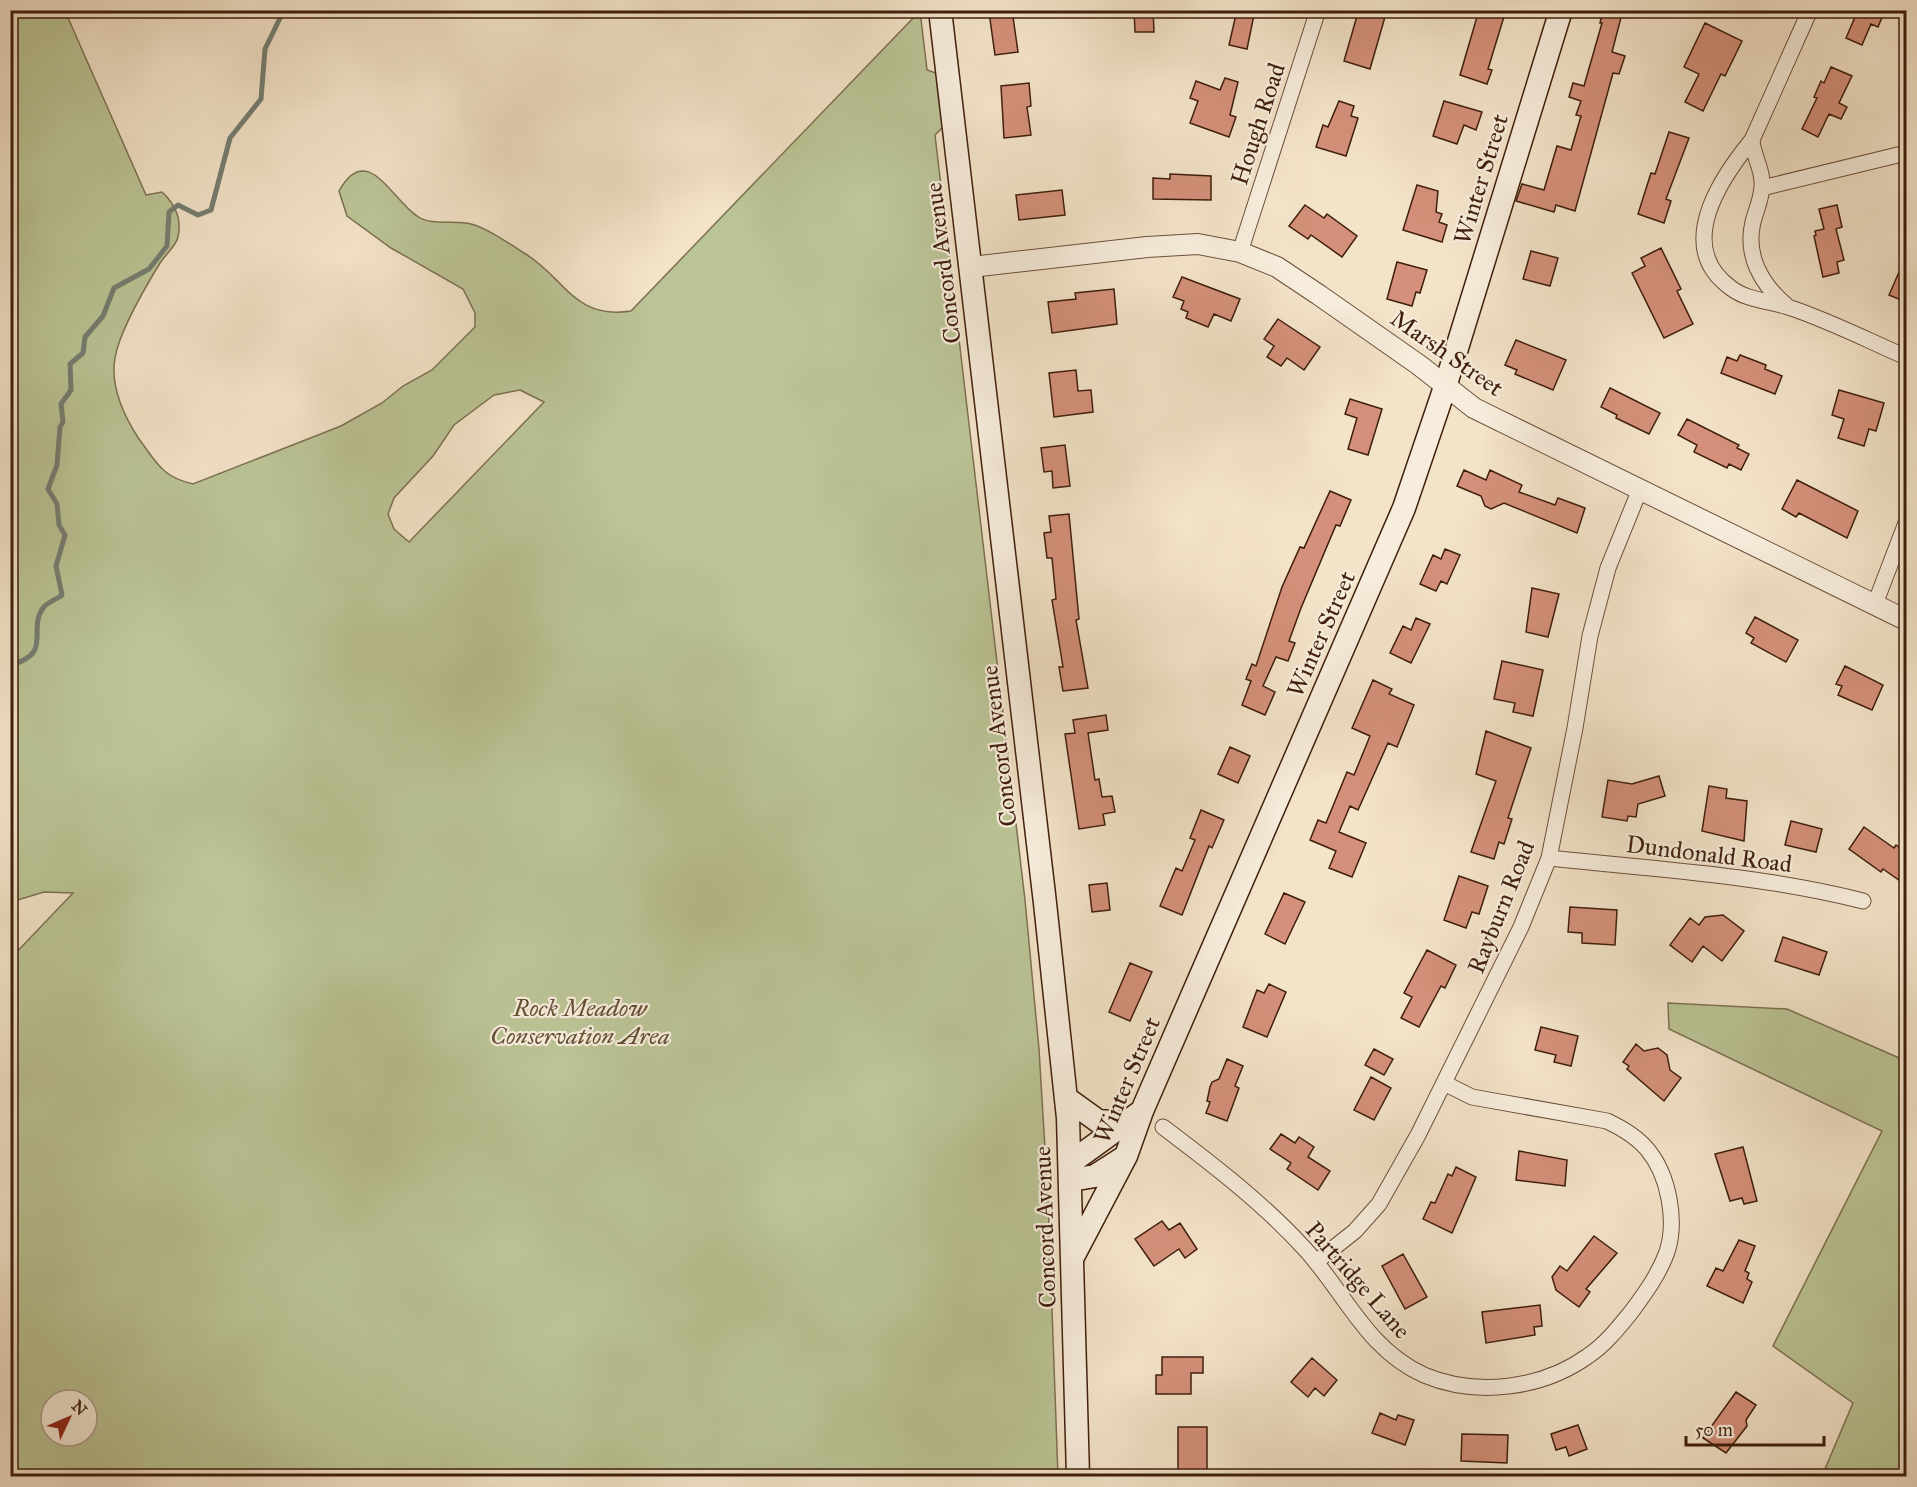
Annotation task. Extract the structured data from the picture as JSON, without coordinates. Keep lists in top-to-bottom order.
{
  "streets": {
    "main road": ["Winter Street", "Concord Avenue"],
    "street": [
      "Hough Road",
      "Marsh Street",
      "Dundonald Road",
      "Rayburn Road",
      "Partridge Lane"
    ]
  },
  "crossings": [
    ["Hough Road", "Marsh Street"],
    ["Winter Street", "Concord Avenue"],
    ["Winter Street", "Marsh Street"],
    ["Concord Avenue", "Marsh Street"],
    ["Marsh Street", "Rayburn Road"],
    ["Dundonald Road", "Rayburn Road"],
    ["Rayburn Road", "Partridge Lane"]
  ],
  "parks": ["Rock Meadow Conservation Area"],
  "scale_bar": "50 m",
  "north": "top right"
}
